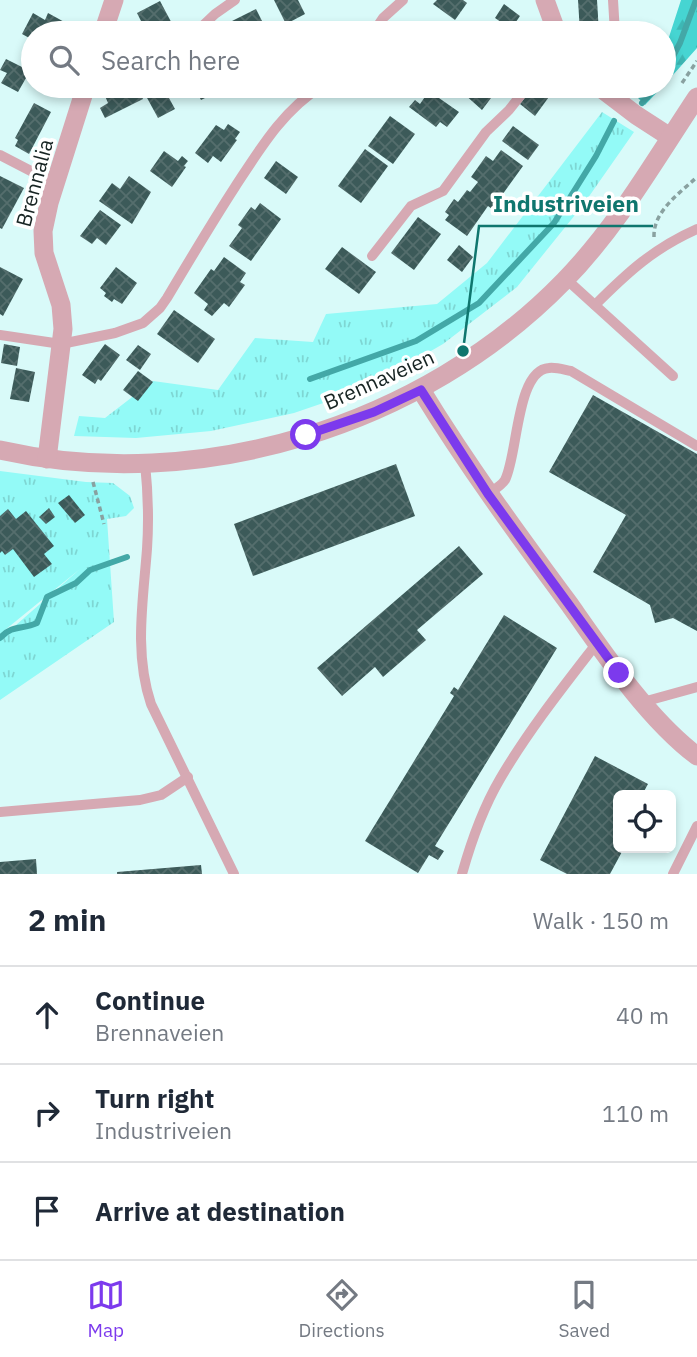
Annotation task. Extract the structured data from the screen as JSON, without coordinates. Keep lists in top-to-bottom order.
{
  "streets": {
    "street": ["Brennalia", "Brennaveien"]
  },
  "crossings": [
    ["Brennalia", "Brennaveien"]
  ],
  "places": ["Industriveien"],
  "page": {
    "search": "Search here",
    "heading": ["2 min", "Walk · 150 m"],
    "list": [
      ["Continue", "Brennaveien", "40 m"],
      ["Turn right", "Industriveien", "110 m"],
      "Arrive at destination"
    ],
    "nav": ["Map", "Directions", "Saved"]
  }
}
